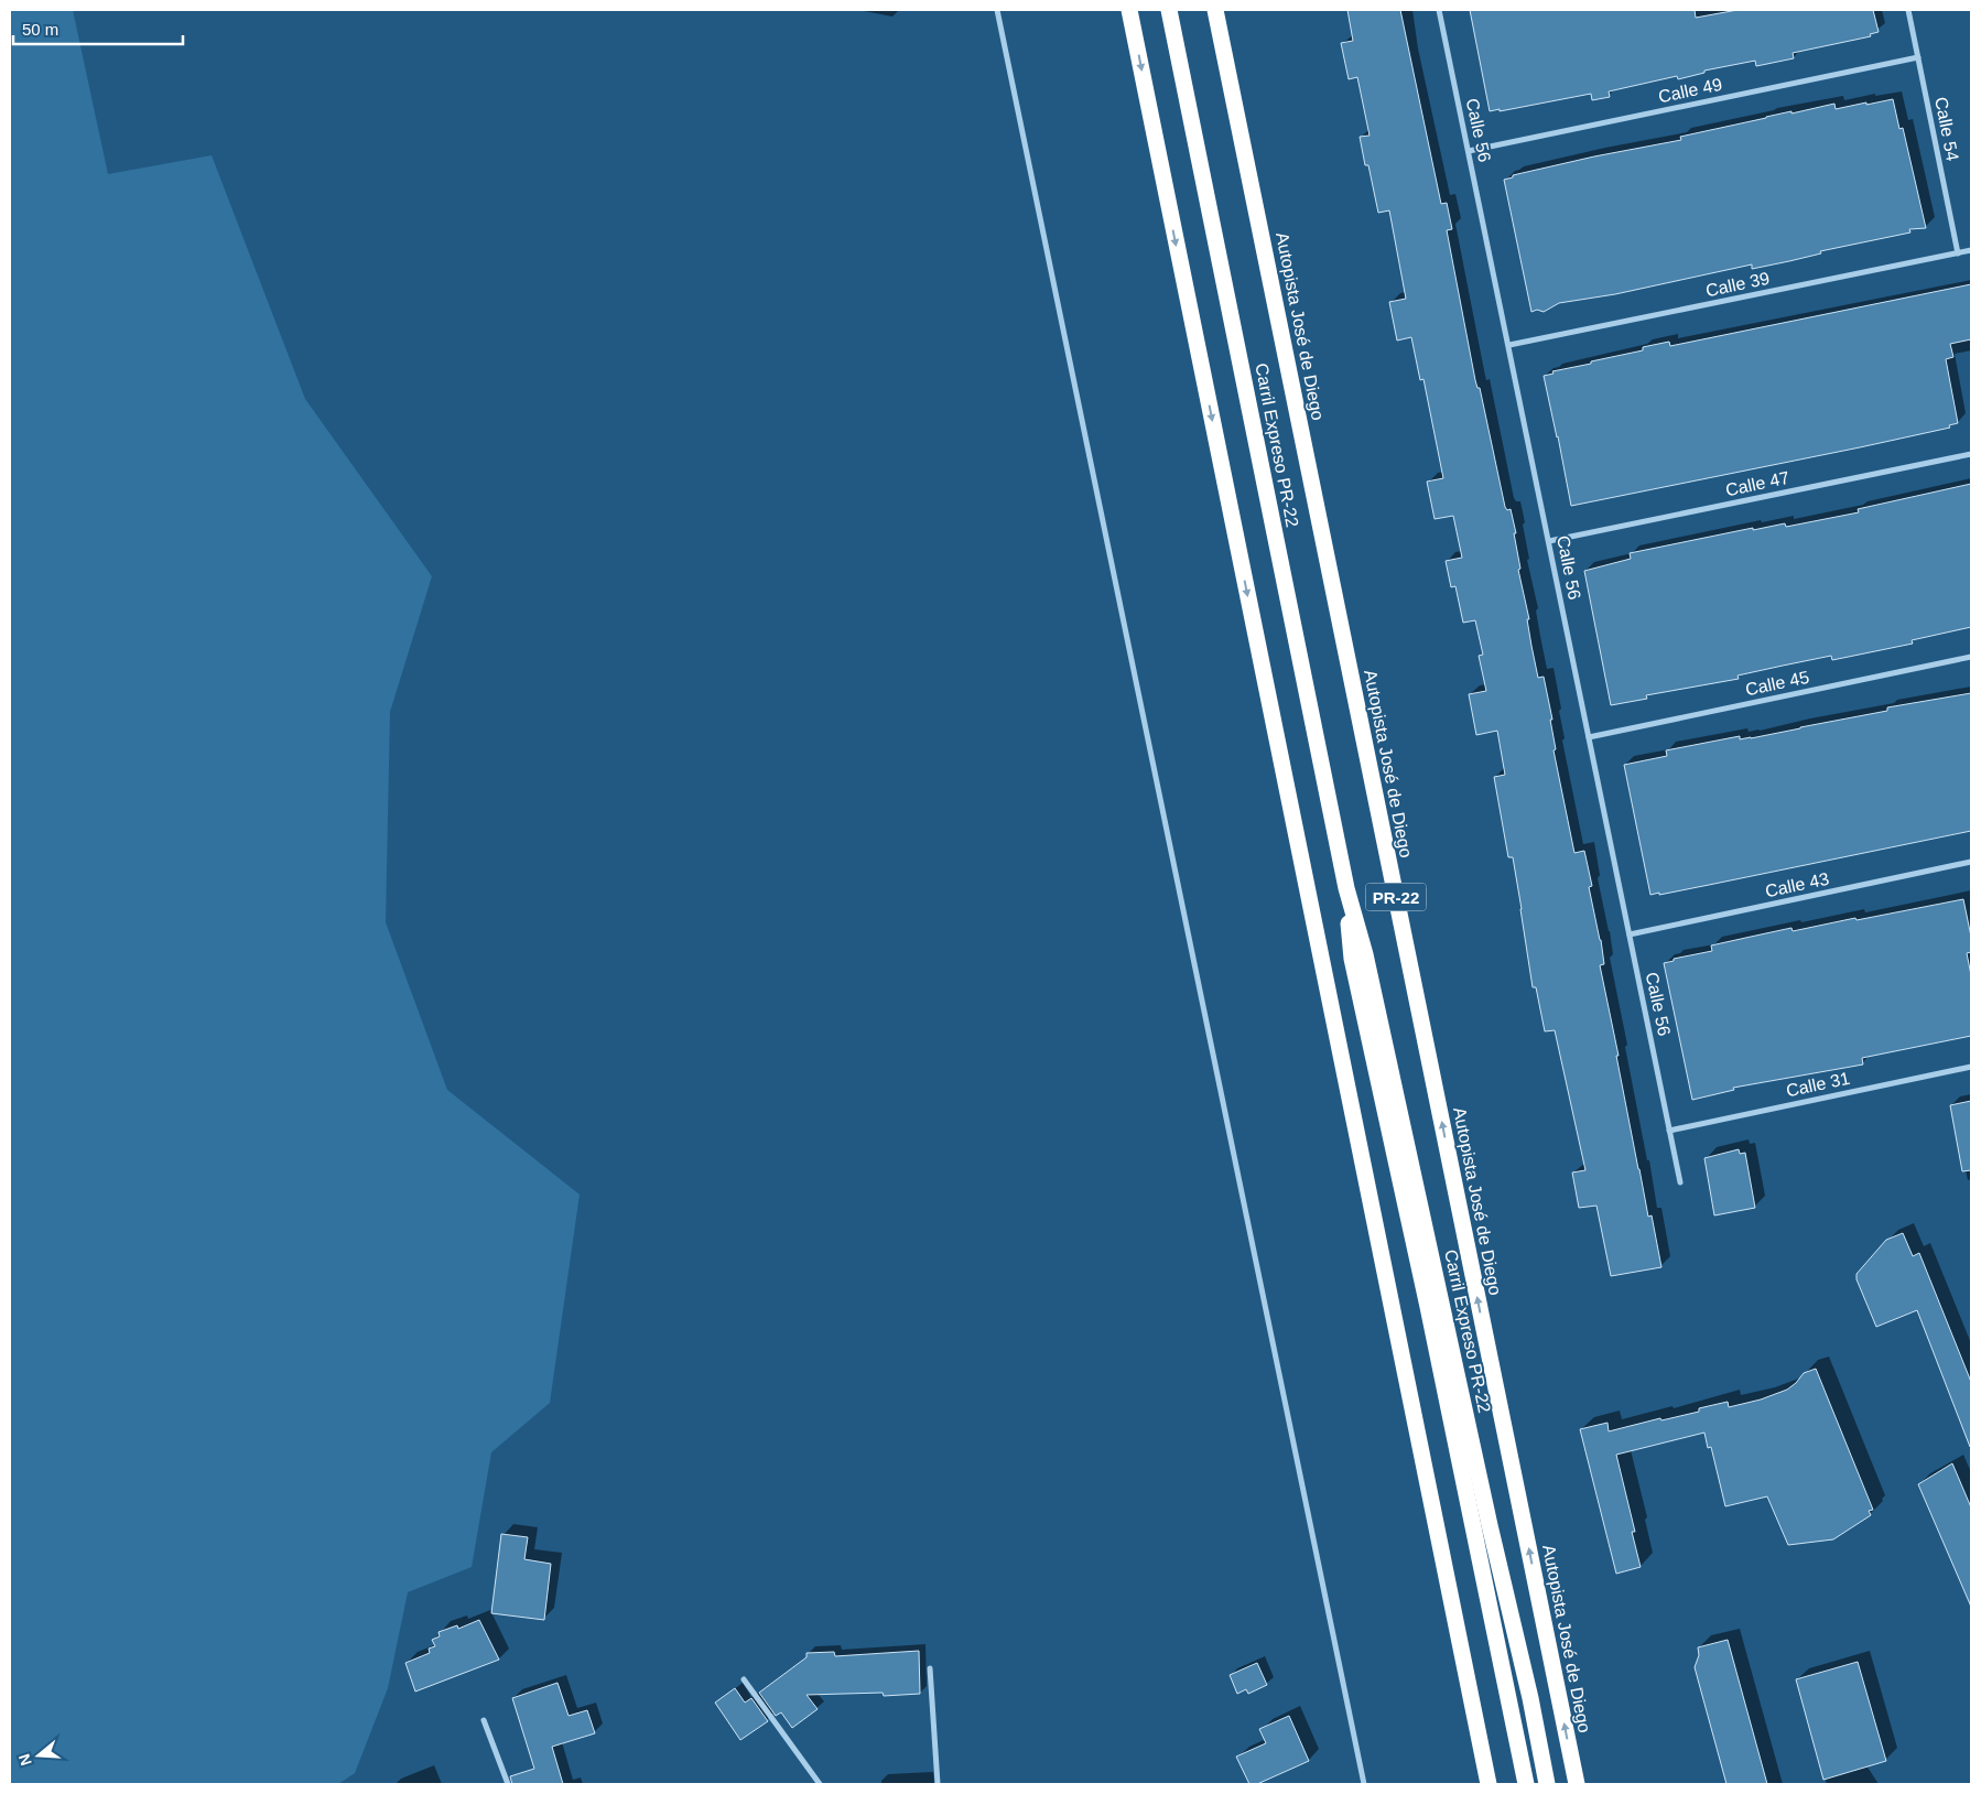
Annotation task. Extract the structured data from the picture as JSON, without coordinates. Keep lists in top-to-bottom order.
{
  "streets": {
    "highway": ["Autopista José de Diego", "Carril Expreso PR-22", "PR-22"],
    "street": [
      "Calle 49",
      "Calle 54",
      "Calle 56",
      "Calle 39",
      "Calle 47",
      "Calle 45",
      "Calle 43",
      "Calle 31"
    ]
  },
  "crossings": [
    ["Calle 49", "Calle 54"],
    ["Calle 49", "Calle 56"],
    ["Calle 54", "Calle 39"],
    ["Calle 56", "Calle 39"],
    ["Calle 56", "Calle 47"],
    ["Calle 56", "Calle 45"],
    ["Calle 56", "Calle 43"],
    ["Calle 56", "Calle 31"]
  ],
  "scale_bar": "50 m",
  "north": "left"
}
